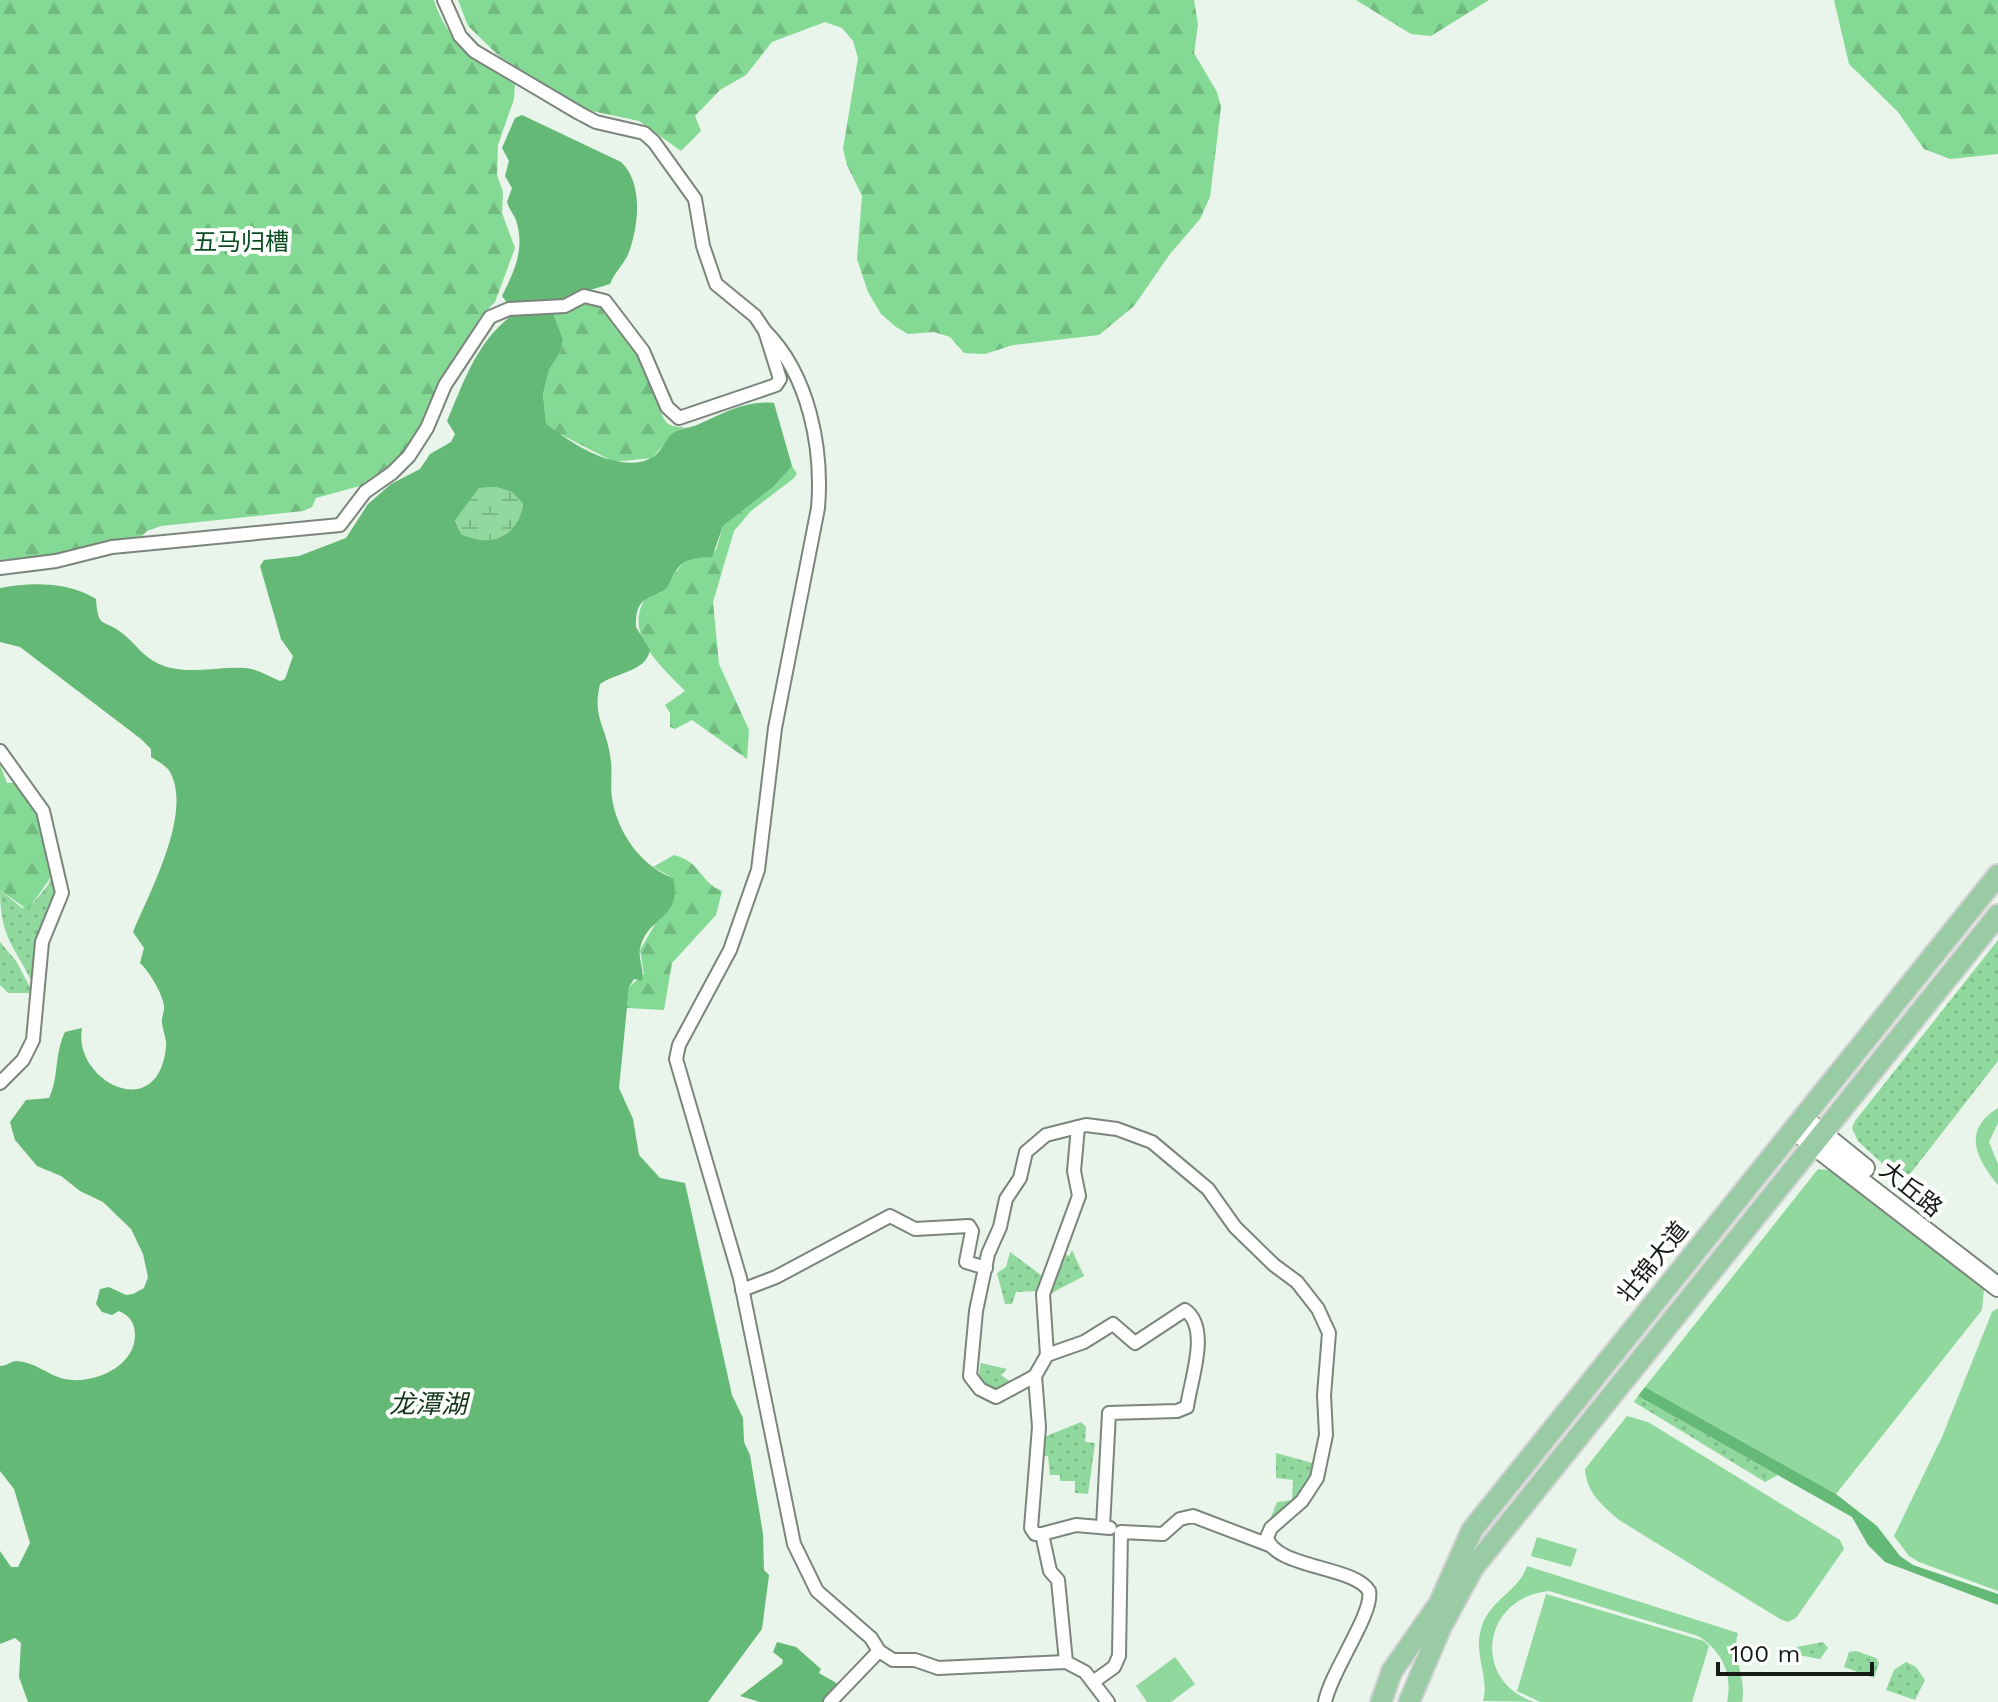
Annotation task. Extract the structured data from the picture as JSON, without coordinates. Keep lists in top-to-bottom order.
{
  "streets": {
    "main road": ["大丘路", "壮锦大道"]
  },
  "crossings": [
    ["大丘路", "壮锦大道"]
  ],
  "water": ["龙潭湖"],
  "parks": ["五马归槽"],
  "scale_bar": "100 m"
}
